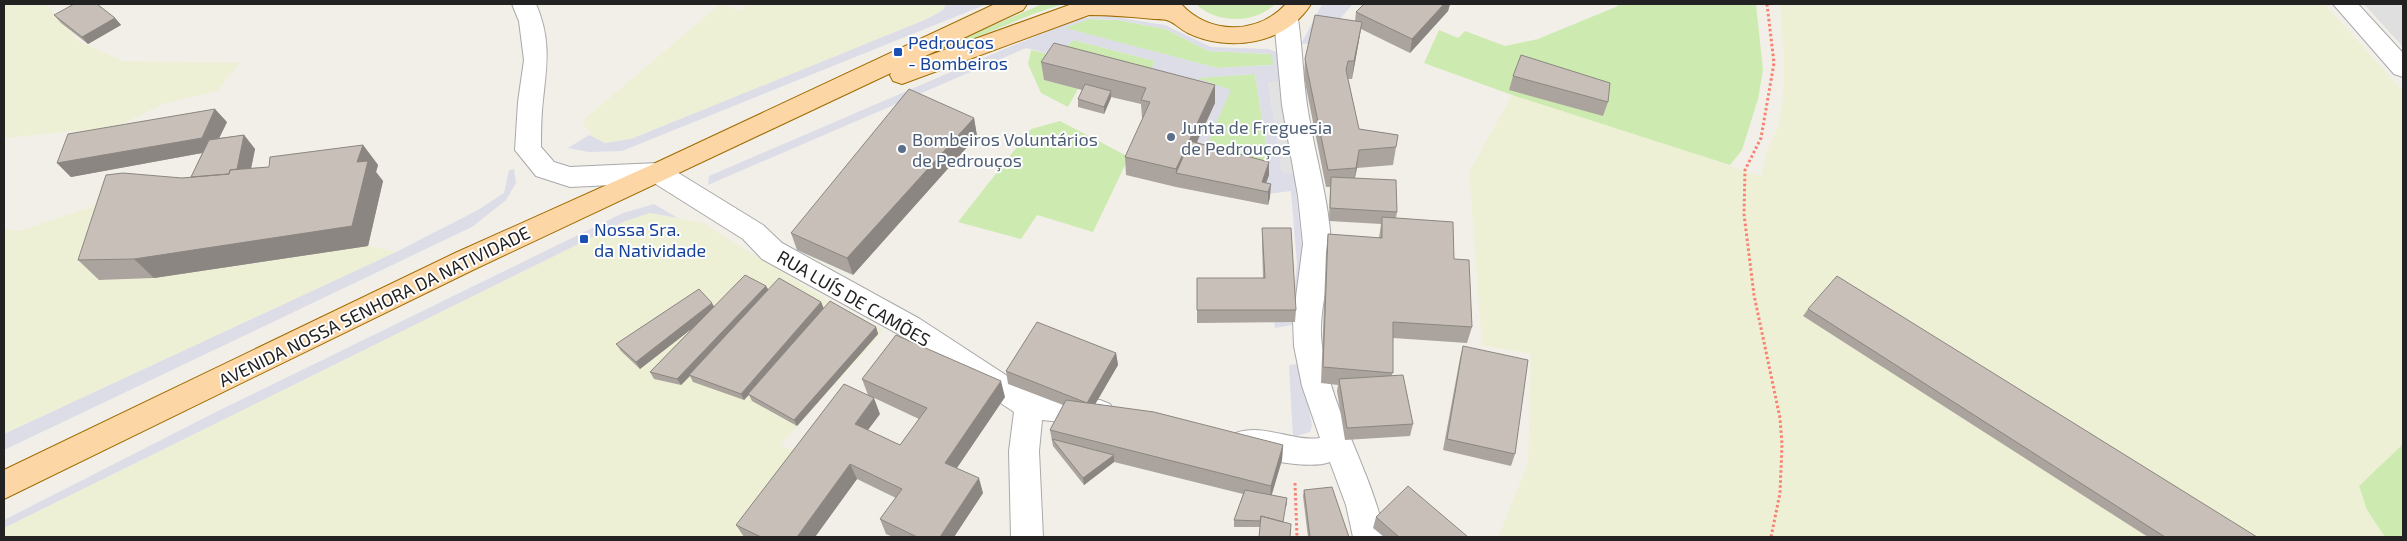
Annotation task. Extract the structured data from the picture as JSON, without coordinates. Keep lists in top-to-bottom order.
{
  "streets": {
    "main road": ["AVENIDA NOSSA SENHORA DA NATIVIDADE"],
    "street": ["RUA LUÍS DE CAMÕES"]
  },
  "crossings": [
    ["RUA LUÍS DE CAMÕES", "AVENIDA NOSSA SENHORA DA NATIVIDADE"]
  ],
  "places": {
    "transit": ["Pedrouços - Bombeiros", "Nossa Sra. da Natividade"],
    "other": ["Junta de Freguesia de Pedrouços", "Bombeiros Voluntários de Pedrouços"]
  }
}
